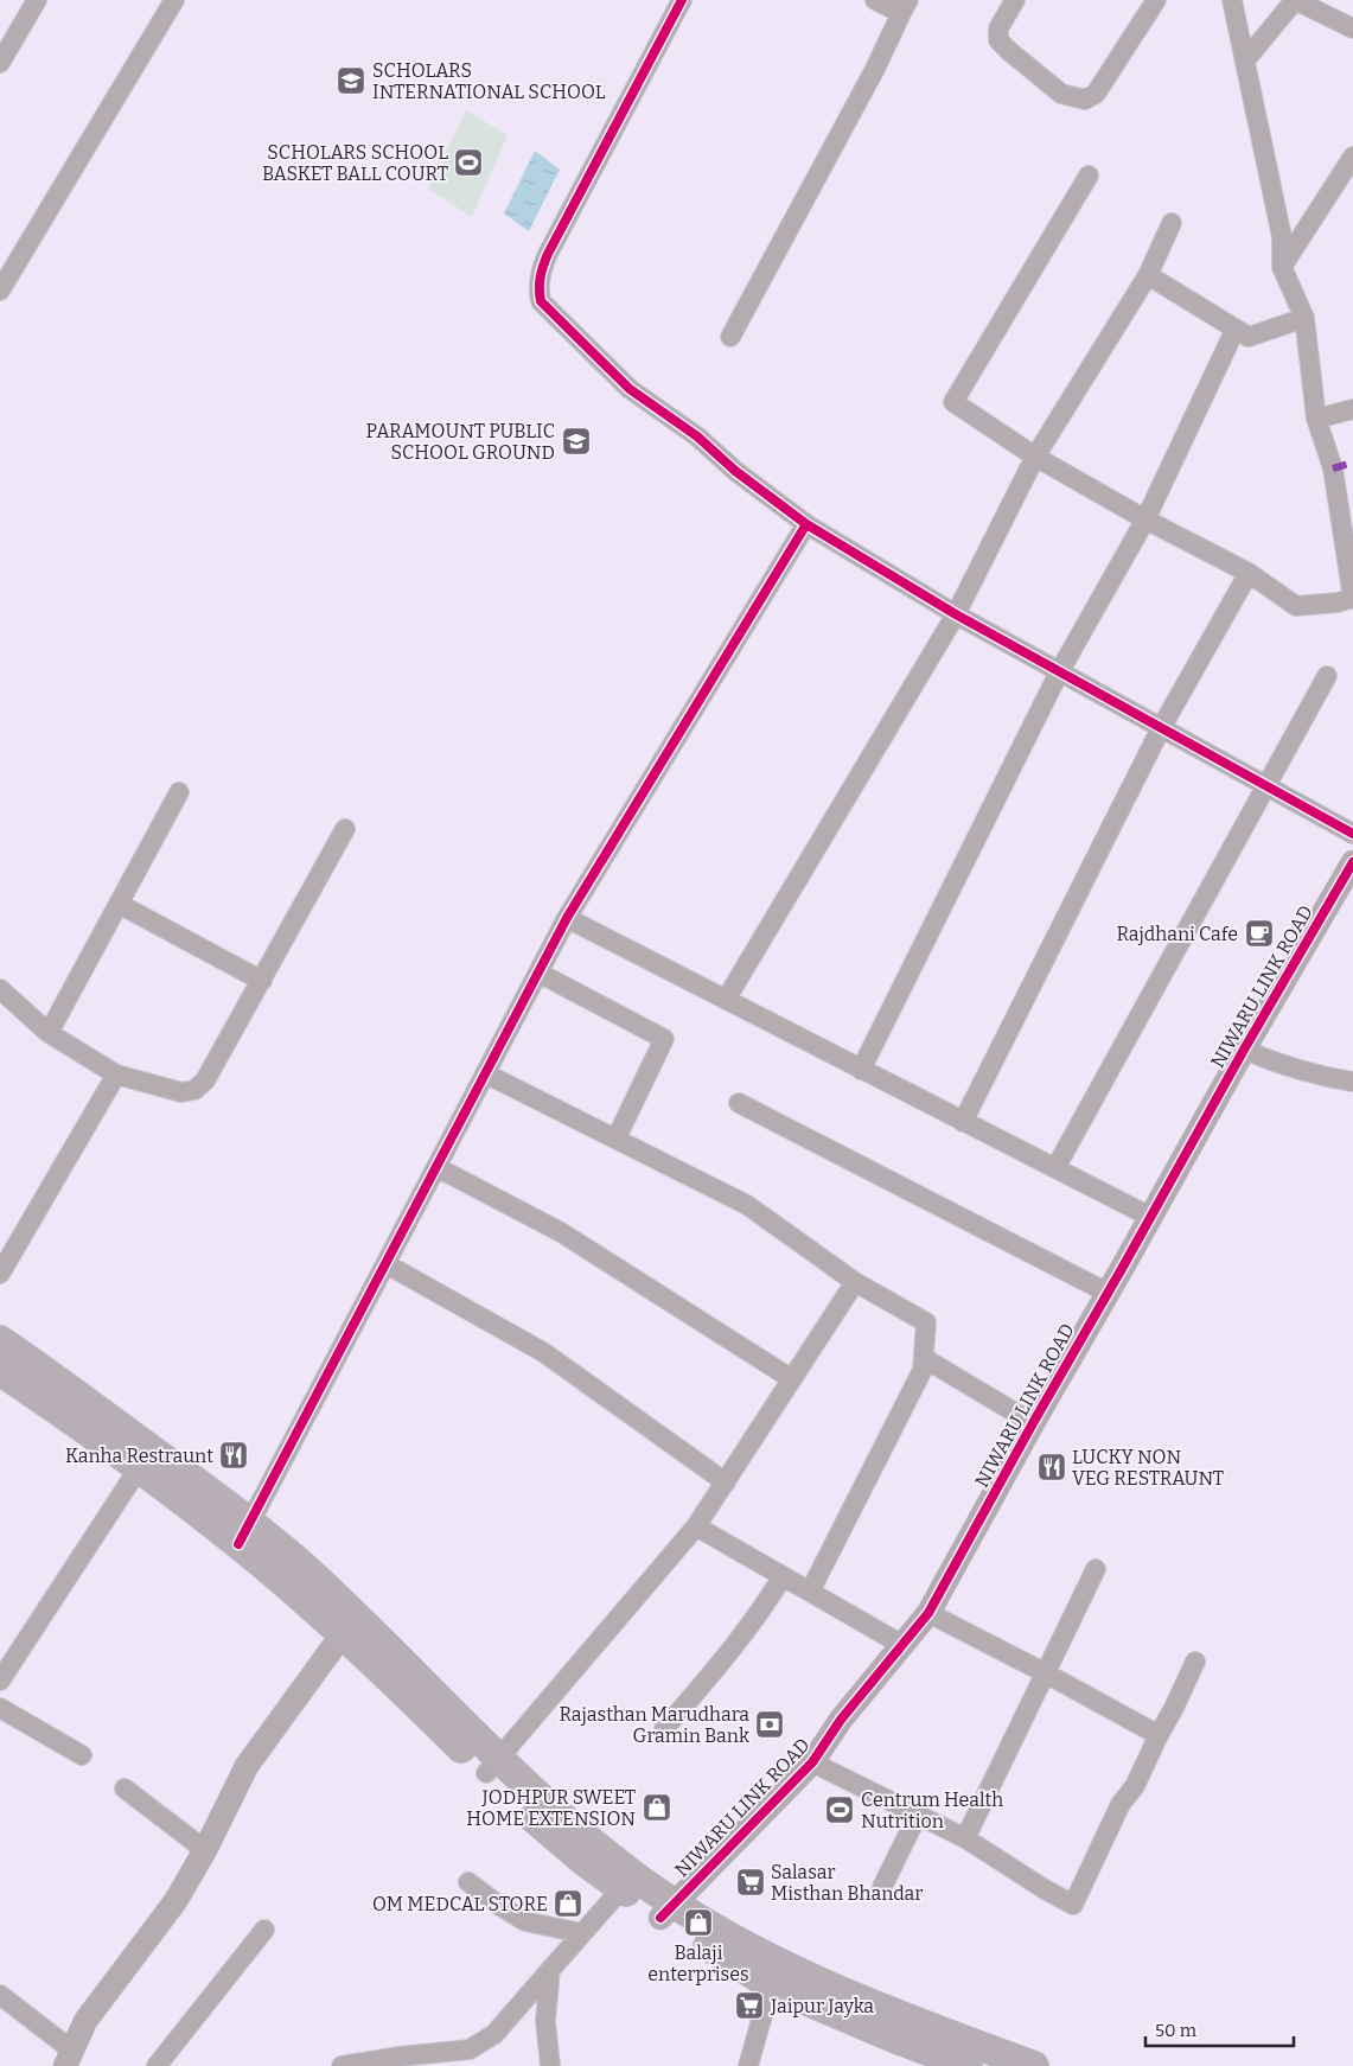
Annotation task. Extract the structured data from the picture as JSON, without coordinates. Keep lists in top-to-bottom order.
{
  "streets": {
    "street": ["NIWARU LINK ROAD"]
  },
  "places": {
    "school or university": ["SCHOLARS INTERNATIONAL SCHOOL", "PARAMOUNT PUBLIC SCHOOL GROUND"],
    "sports": ["SCHOLARS SCHOOL BASKET BALL COURT", "Centrum Health Nutrition"],
    "cafe": ["Rajdhani Cafe"],
    "restaurant": ["Kanha Restraunt", "LUCKY NON VEG RESTRAUNT"],
    "bank": ["Rajasthan Marudhara Gramin Bank"],
    "shop": ["JODHPUR SWEET HOME EXTENSION", "OM MEDCAL STORE", "Balaji enterprises"],
    "supermarket": ["Salasar Misthan Bhandar", "Jaipur Jayka"]
  },
  "scale_bar": "50 m"
}
